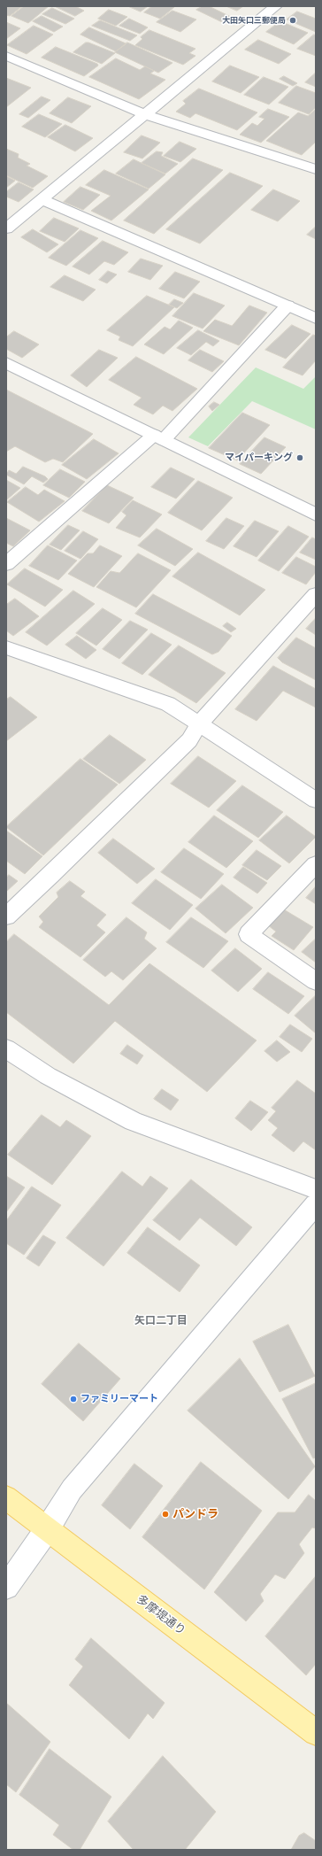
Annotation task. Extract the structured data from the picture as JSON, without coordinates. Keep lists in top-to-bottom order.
{
  "streets": {
    "main road": ["多摩堤通り"]
  },
  "districts": ["矢口二丁目"],
  "places": [
    "大田矢口三郵便局",
    "マイパーキング",
    "ファミリーマート",
    "パンドラ"
  ]
}
